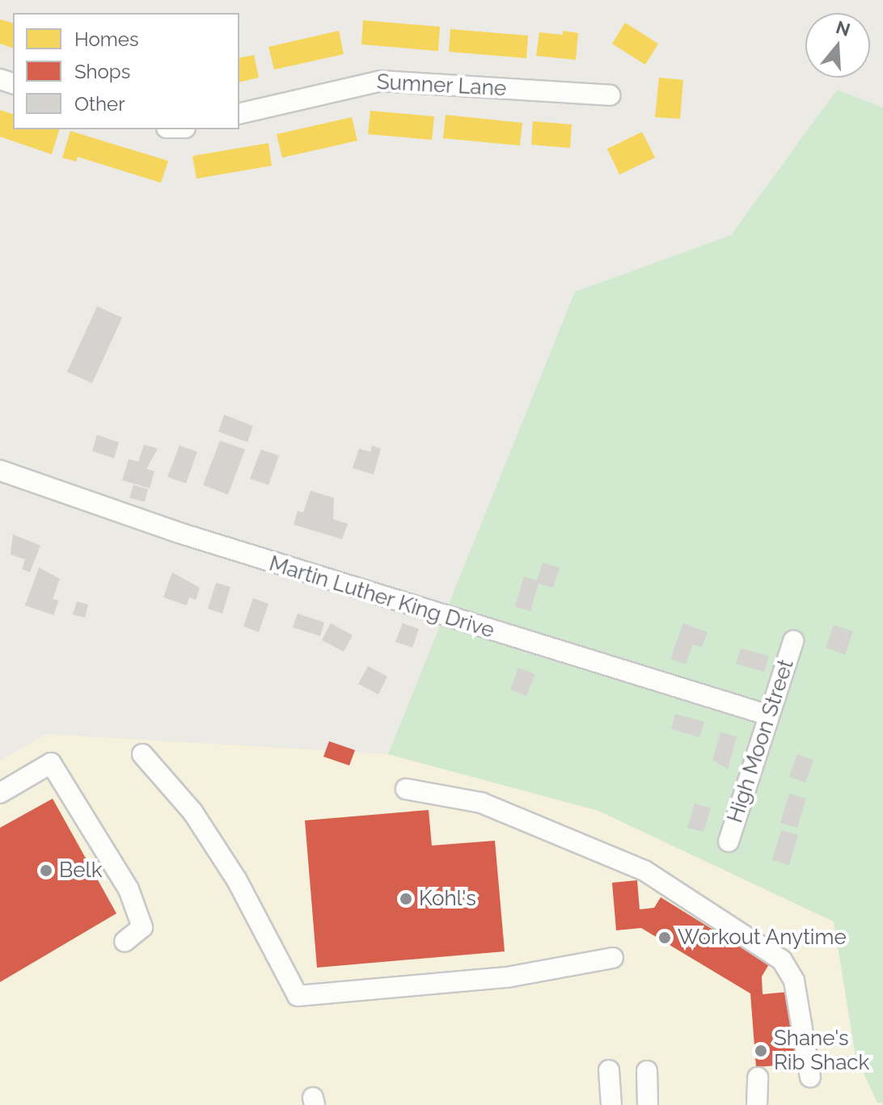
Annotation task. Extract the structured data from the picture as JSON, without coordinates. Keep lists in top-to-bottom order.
{
  "streets": {
    "street": ["Sumner Lane", "Martin Luther King Drive", "High Moon Street"]
  },
  "crossings": [
    ["Martin Luther King Drive", "High Moon Street"]
  ],
  "places": [
    "Belk",
    "Kohl's",
    "Workout Anytime",
    "Shane's Rib Shack"
  ],
  "legend": ["Homes", "Shops", "Other"],
  "north": "top"
}
